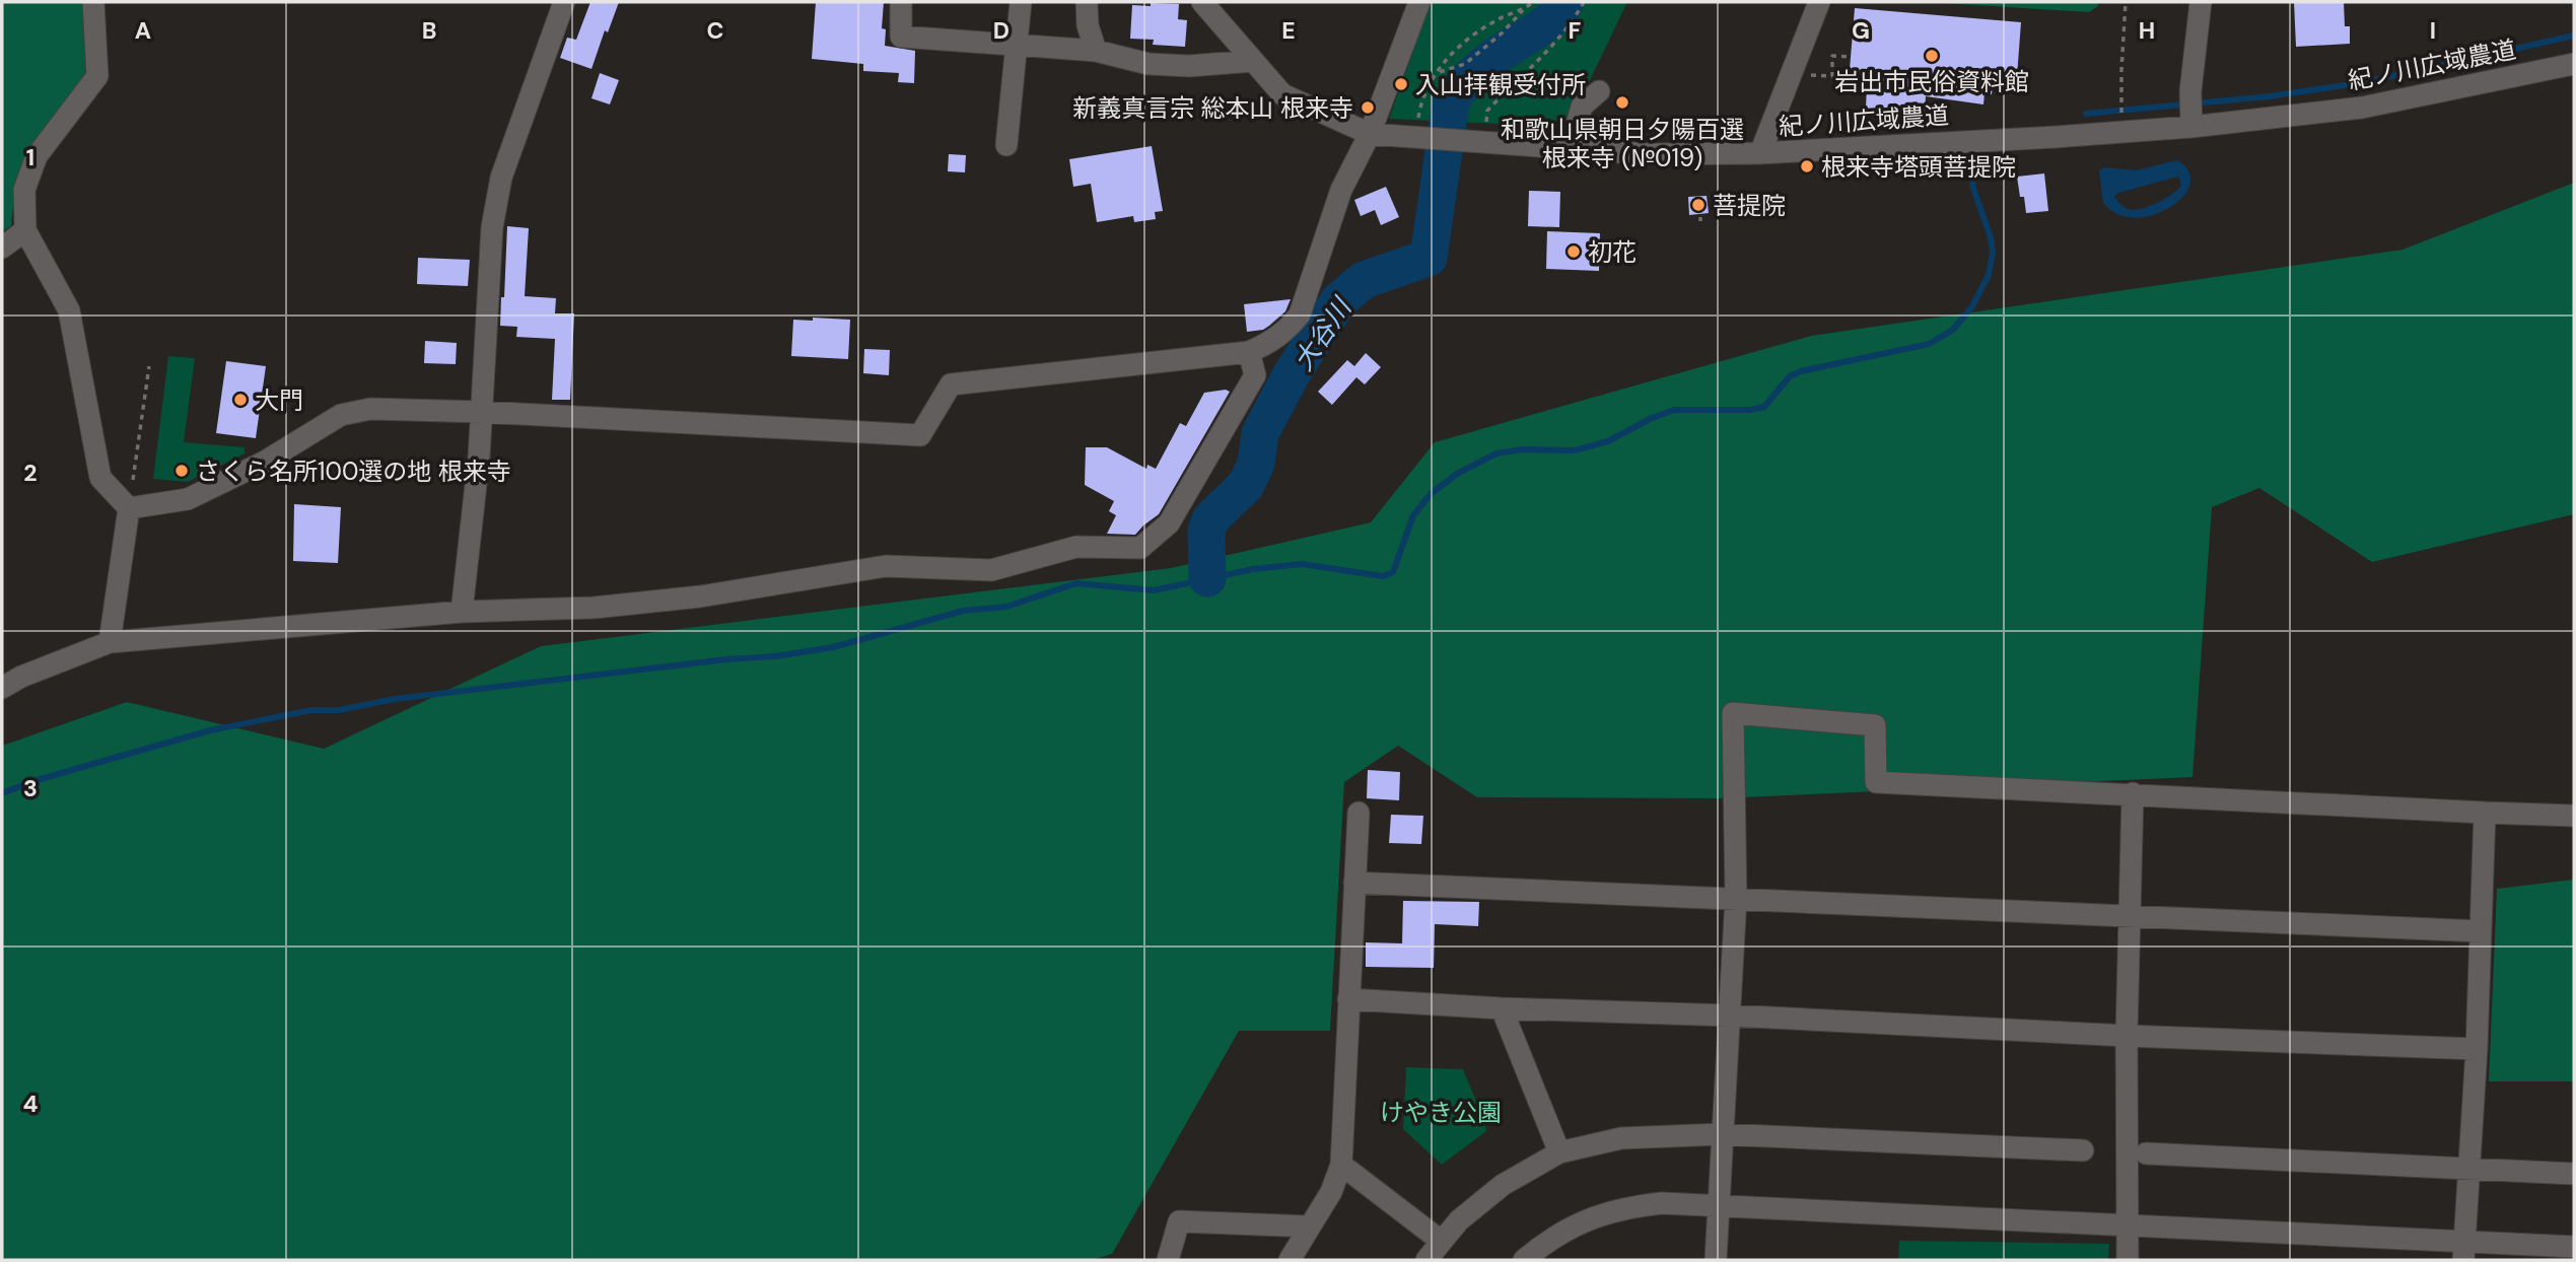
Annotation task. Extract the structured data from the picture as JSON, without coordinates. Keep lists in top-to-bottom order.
{
  "streets": {
    "street": ["紀ノ川広域農道"]
  },
  "water": ["大谷川"],
  "parks": ["けやき公園"],
  "places": [
    "岩出市民俗資料館",
    "入山拝観受付所",
    "和歌山県朝日夕陽百選 根来寺 (№019)",
    "新義真言宗 総本山 根来寺",
    "根来寺塔頭菩提院",
    "菩提院",
    "初花",
    "大門",
    "さくら名所100選の地 根来寺"
  ],
  "grid": {
    "columns": [
      "A",
      "B",
      "C",
      "D",
      "E",
      "F",
      "G",
      "H",
      "I"
    ],
    "rows": [
      "1",
      "2",
      "3",
      "4"
    ]
  }
}
